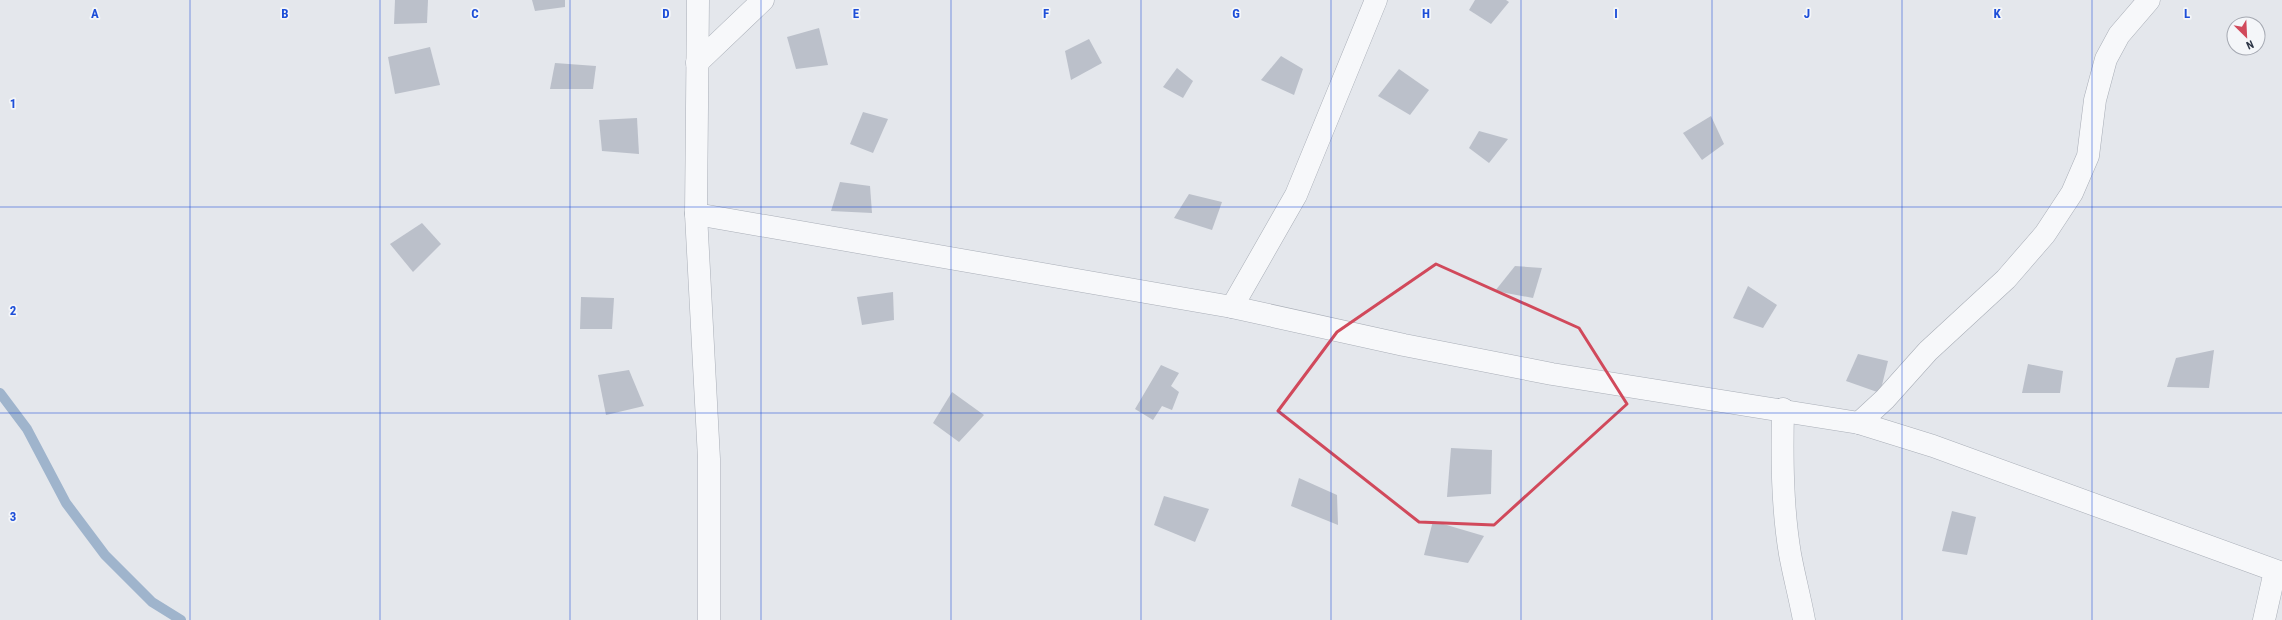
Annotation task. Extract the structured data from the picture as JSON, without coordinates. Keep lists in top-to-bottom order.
{
  "north": "bottom right",
  "grid": {
    "columns": [
      "A",
      "B",
      "C",
      "D",
      "E",
      "F",
      "G",
      "H",
      "I",
      "J",
      "K",
      "L"
    ],
    "rows": ["1", "2", "3"]
  }
}
